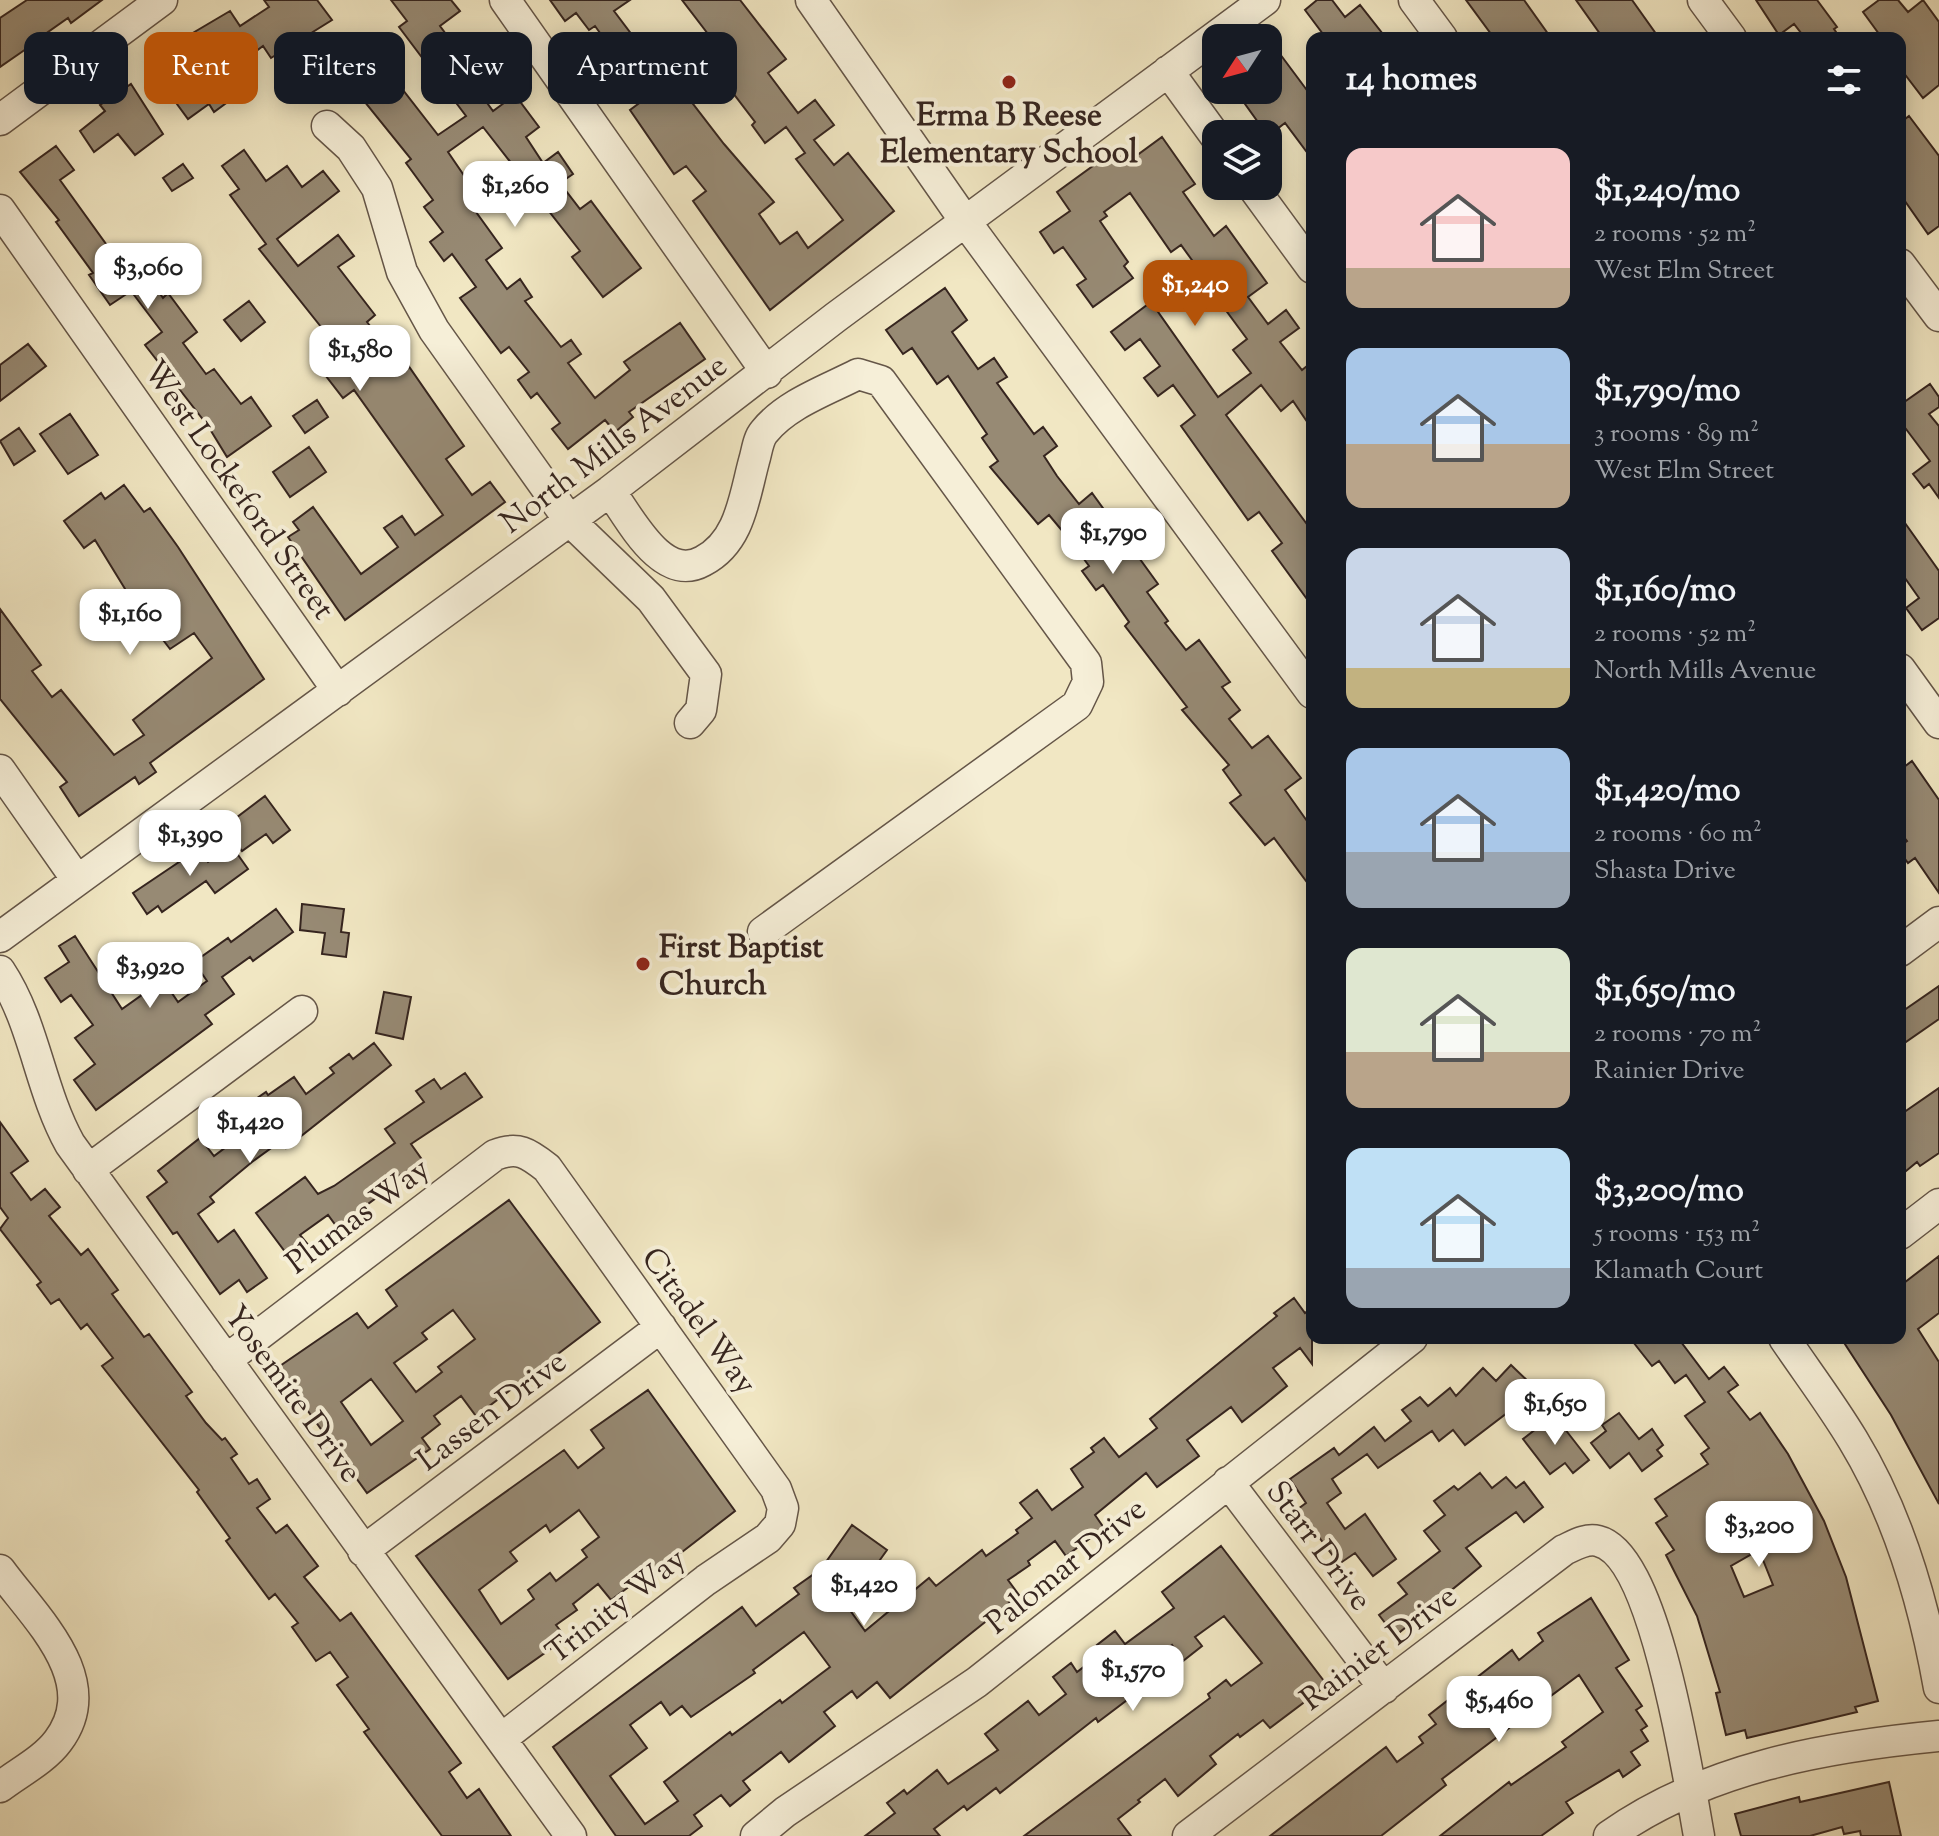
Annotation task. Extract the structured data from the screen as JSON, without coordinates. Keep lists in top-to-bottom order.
{
  "streets": {
    "street": [
      "North Mills Avenue",
      "West Lockeford Street",
      "Plumas Way",
      "Citadel Way",
      "Yosemite Drive",
      "Lassen Drive",
      "Starr Drive",
      "Palomar Drive",
      "Trinity Way",
      "Rainier Drive"
    ]
  },
  "crossings": [
    ["North Mills Avenue", "West Lockeford Street"],
    ["Plumas Way", "Citadel Way"],
    ["Plumas Way", "Yosemite Drive"],
    ["Citadel Way", "Lassen Drive"],
    ["Citadel Way", "Trinity Way"],
    ["Yosemite Drive", "Lassen Drive"],
    ["Yosemite Drive", "Trinity Way"],
    ["Starr Drive", "Palomar Drive"],
    ["Starr Drive", "Rainier Drive"]
  ],
  "places": ["Erma B Reese Elementary School", "First Baptist Church"],
  "north": "bottom left",
  "page": {
    "chip": [
      "Buy",
      "Rent",
      "Filters",
      "New",
      "Apartment"
    ],
    "heading": "14 homes",
    "list": [
      {
        "name": "$1,240/mo",
        "note": "2 rooms · 52 m² · West Elm Street"
      },
      {
        "name": "$1,790/mo",
        "note": "3 rooms · 89 m² · West Elm Street"
      },
      {
        "name": "$1,160/mo",
        "note": "2 rooms · 52 m² · North Mills Avenue"
      },
      {
        "name": "$1,420/mo",
        "note": "2 rooms · 60 m² · Shasta Drive"
      },
      {
        "name": "$1,650/mo",
        "note": "2 rooms · 70 m² · Rainier Drive"
      },
      {
        "name": "$3,200/mo",
        "note": "5 rooms · 153 m² · Klamath Court"
      }
    ],
    "price": [
      "$1,260",
      "$3,060",
      "$1,240",
      "$1,580",
      "$1,790",
      "$1,160",
      "$1,390",
      "$3,920",
      "$1,420",
      "$1,650",
      "$3,200",
      "$1,420",
      "$1,570",
      "$5,460"
    ]
  }
}
